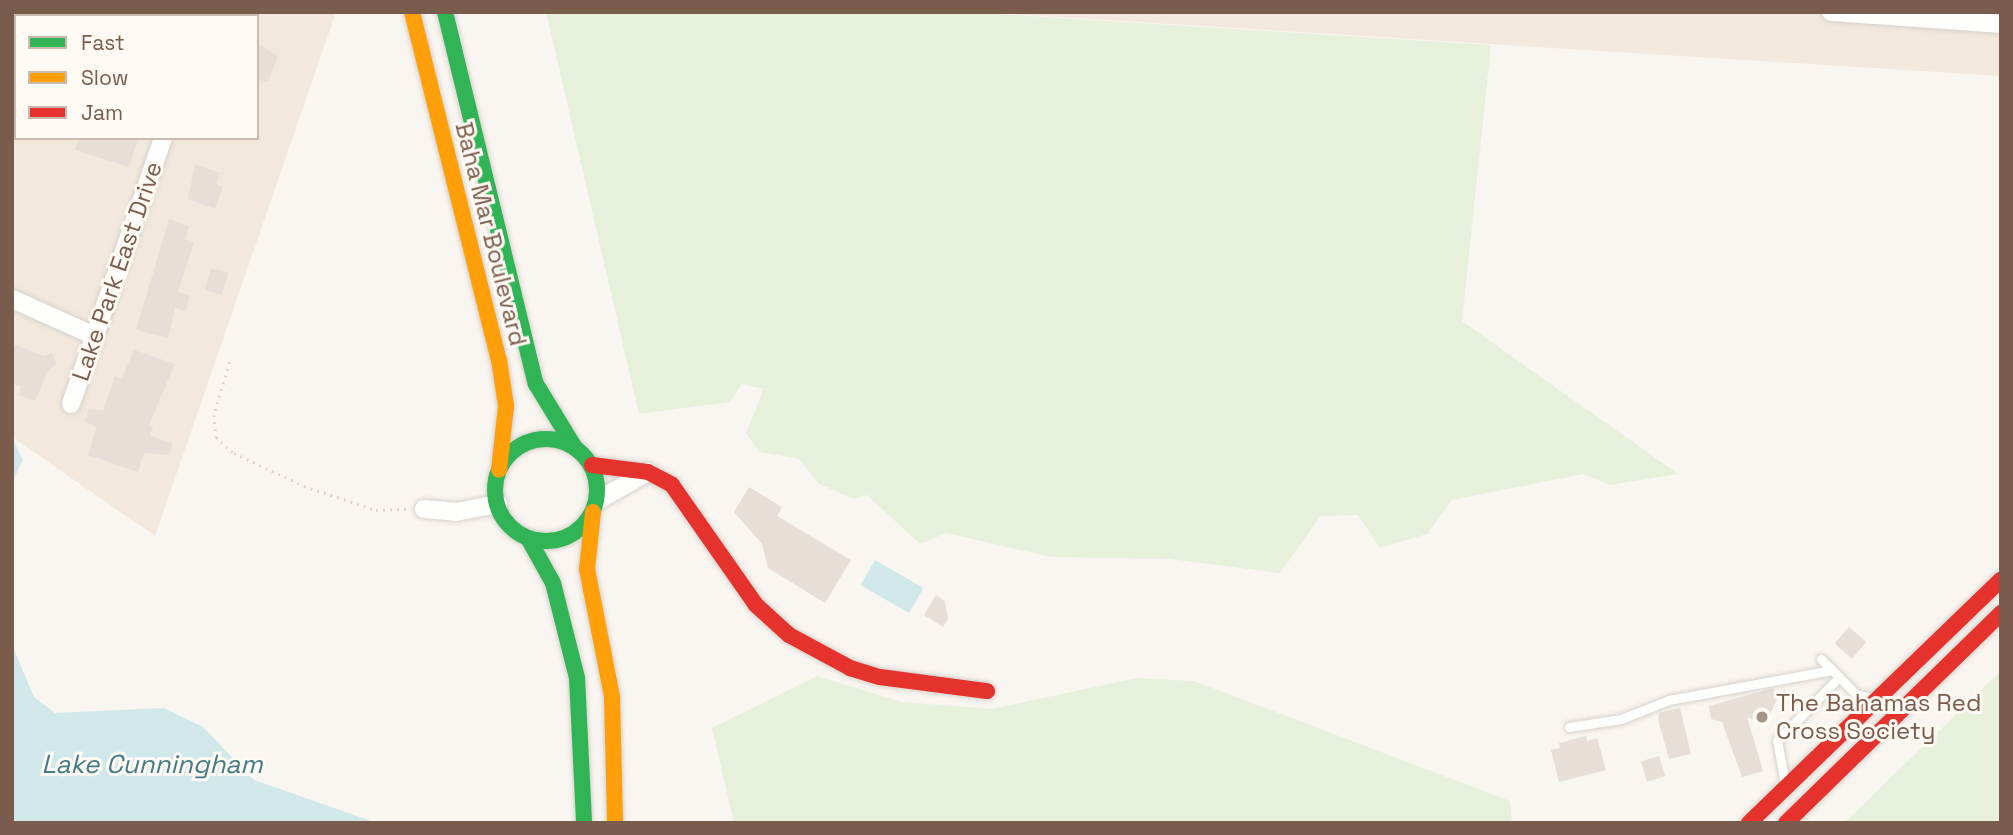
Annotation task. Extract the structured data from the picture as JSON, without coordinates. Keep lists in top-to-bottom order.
{
  "streets": {
    "main road": ["Baha Mar Boulevard"],
    "street": ["Lake Park East Drive"]
  },
  "water": ["Lake Cunningham"],
  "places": ["The Bahamas Red Cross Society"],
  "legend": ["Fast", "Slow", "Jam"]
}
